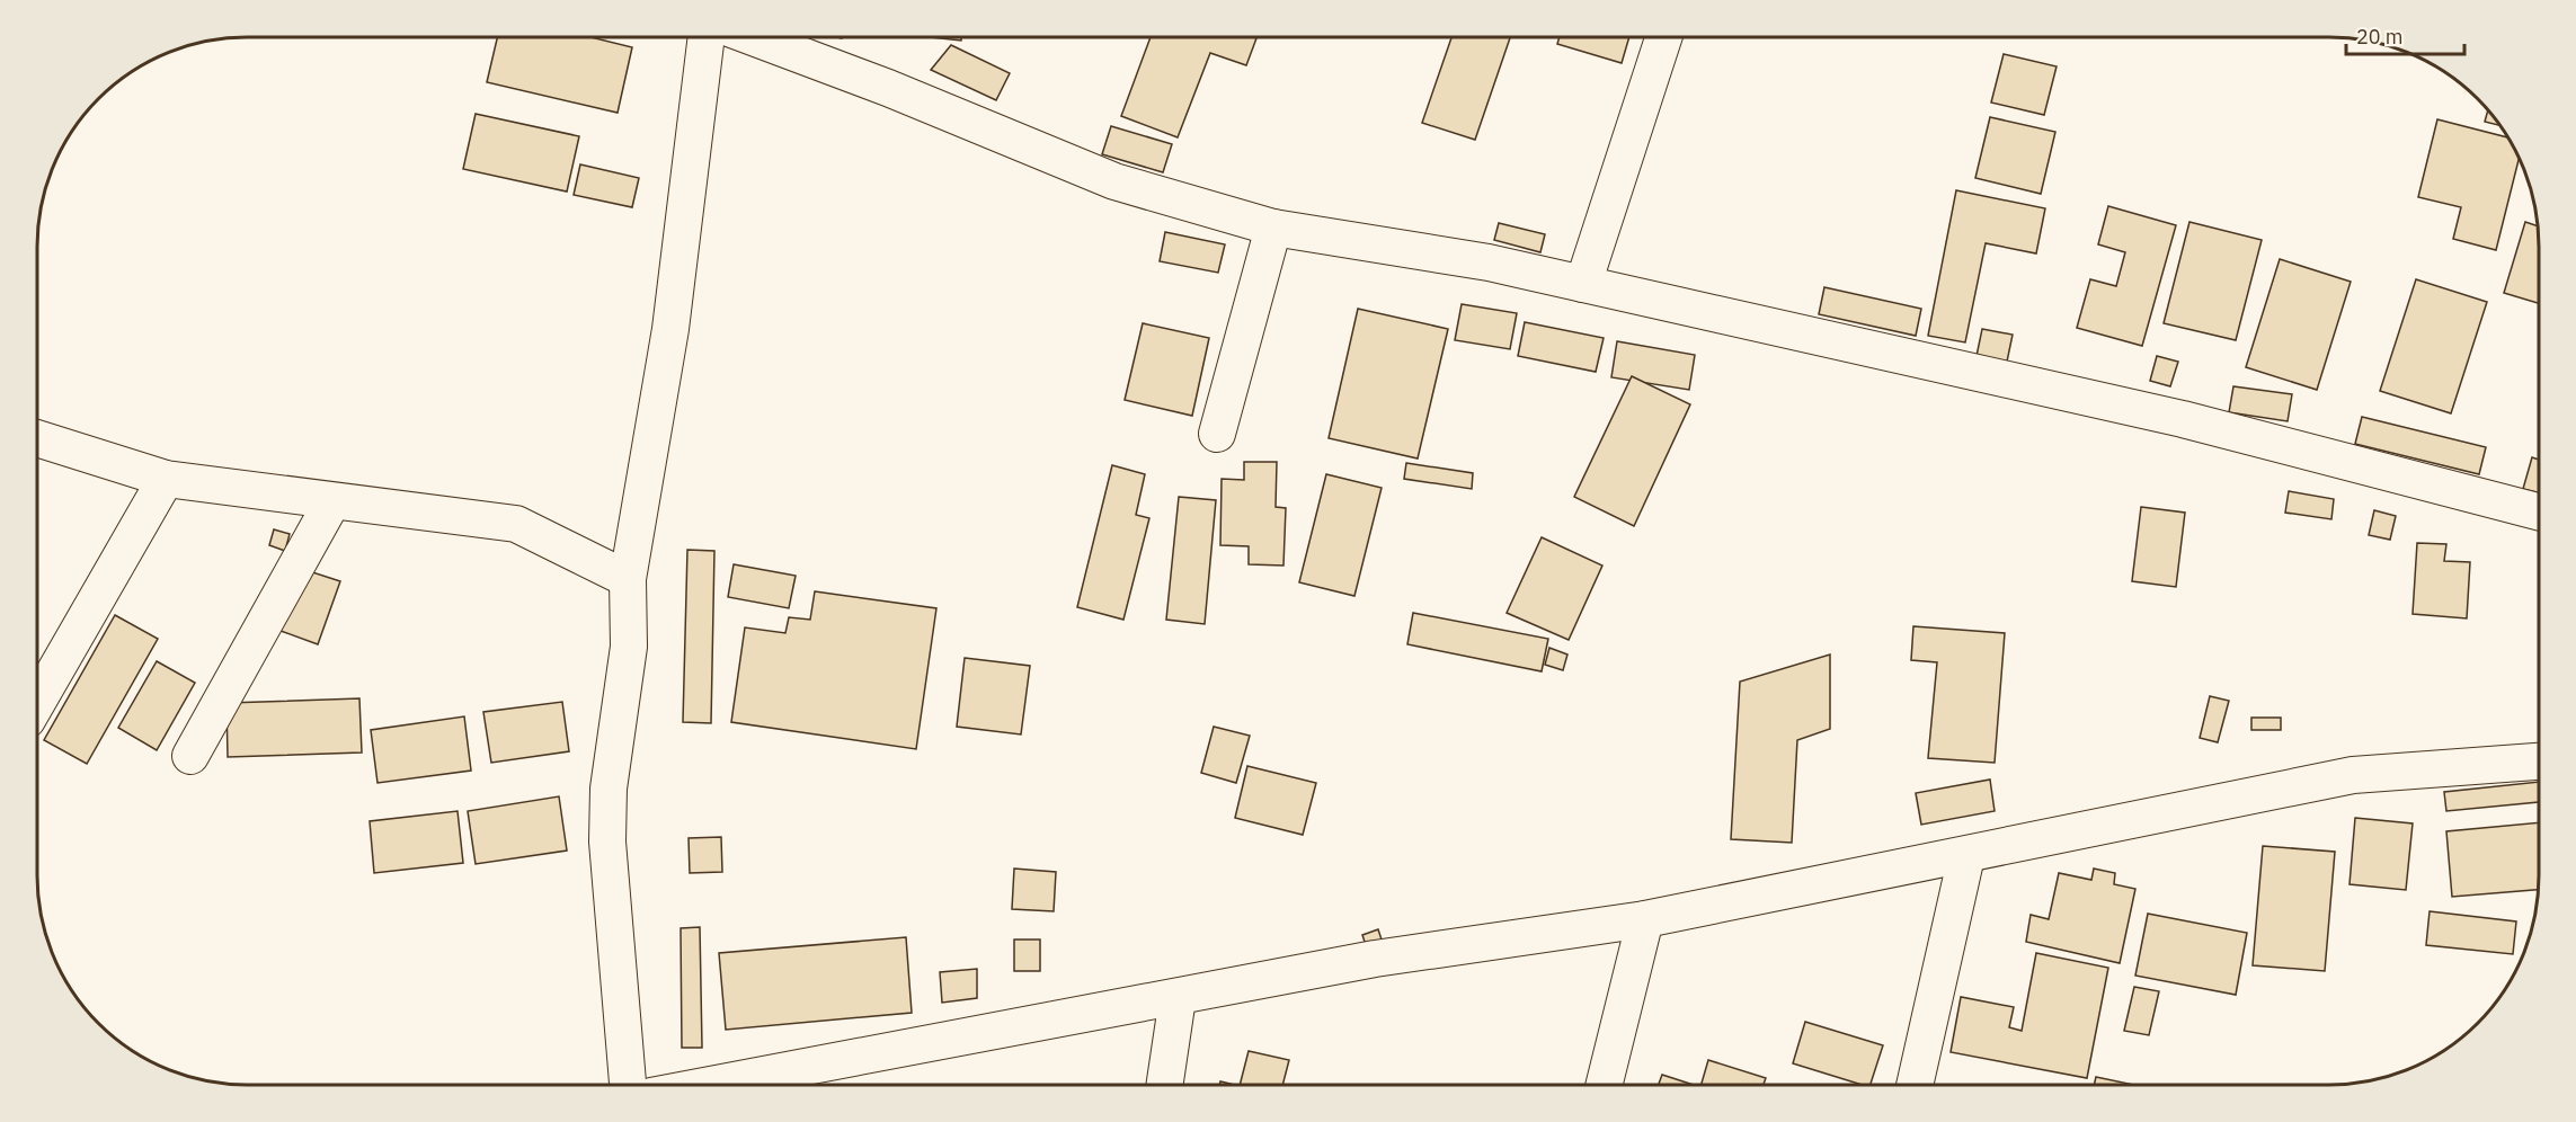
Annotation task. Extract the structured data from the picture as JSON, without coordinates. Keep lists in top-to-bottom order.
{
  "scale_bar": "20 m"
}
